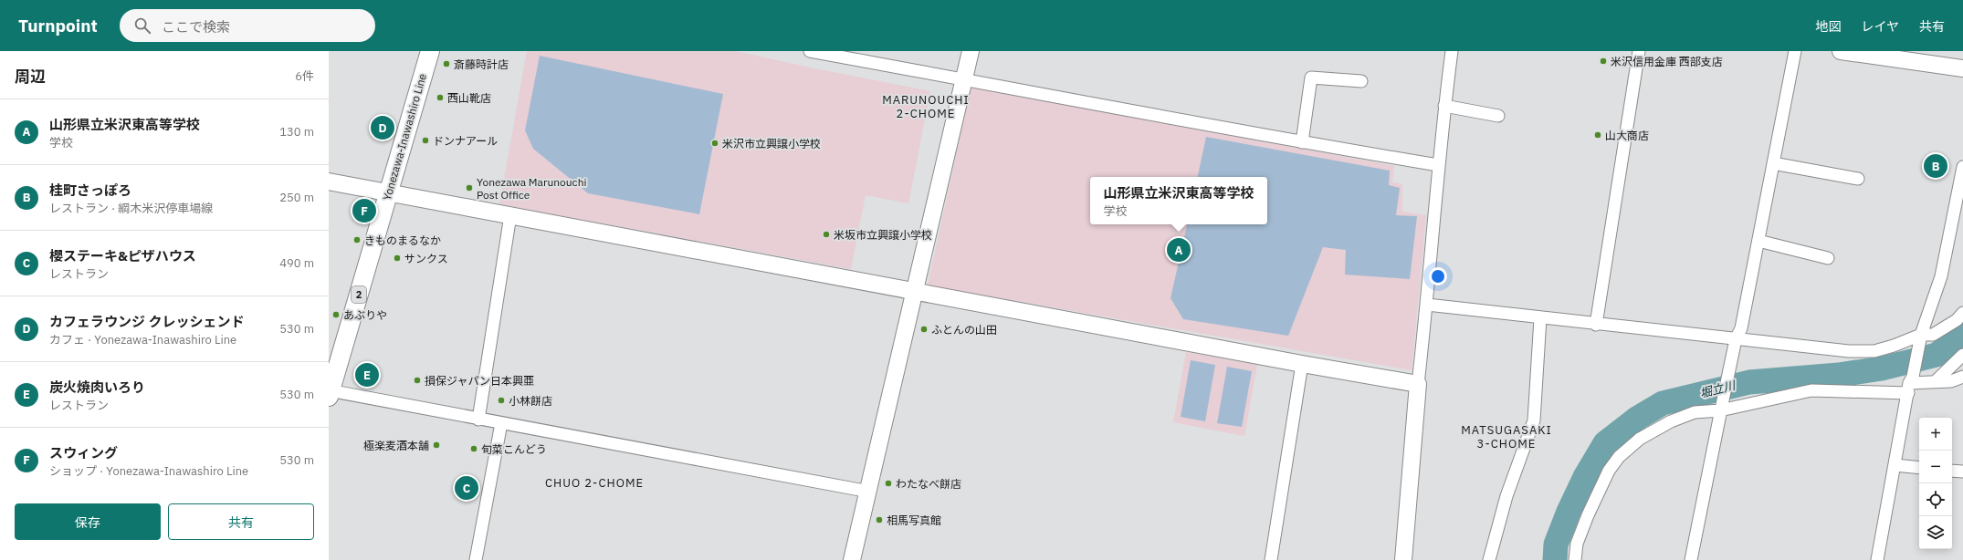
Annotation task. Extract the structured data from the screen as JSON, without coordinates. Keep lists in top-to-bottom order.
{
  "streets": {
    "main road": ["Yonezawa-Inawashiro Line", "2"]
  },
  "districts": ["MARUNOUCHI 2-CHOME", "MATSUGASAKI 3-CHOME", "CHUO 2-CHOME"],
  "water": ["堀立川"],
  "places": [
    "米沢信用金庫 西部支店",
    "斎藤時計店",
    "西山靴店",
    "山大商店",
    "ドンナアール",
    "米沢市立興譲小学校",
    "Yonezawa Marunouchi Post Office",
    "米坂市立興譲小学校",
    "きものまるなか",
    "サンクス",
    "あぶりや",
    "ふとんの山田",
    "損保ジャパン日本興亜",
    "小林餅店",
    "極楽麦酒本舗",
    "旬菜こんどう",
    "わたなべ餅店",
    "相馬写真館"
  ],
  "page": {
    "header": "Turnpoint",
    "search": "ここで検索",
    "nav": ["地図", "レイヤ", "共有"],
    "heading": ["周辺", "6件"],
    "list": [
      {
        "mark": "A",
        "name": "山形県立米沢東高等学校",
        "note": "学校",
        "value": "130 m"
      },
      {
        "mark": "B",
        "name": "桂町さっぽろ",
        "note": "レストラン · 綱木米沢停車場線",
        "value": "250 m"
      },
      {
        "mark": "C",
        "name": "櫻ステーキ&ピザハウス",
        "note": "レストラン",
        "value": "490 m"
      },
      {
        "mark": "D",
        "name": "カフェラウンジ クレッシェンド",
        "note": "カフェ · Yonezawa-Inawashiro Line",
        "value": "530 m"
      },
      {
        "mark": "E",
        "name": "炭火焼肉いろり",
        "note": "レストラン",
        "value": "530 m"
      },
      {
        "mark": "F",
        "name": "スウィング",
        "note": "ショップ · Yonezawa-Inawashiro Line",
        "value": "530 m"
      }
    ],
    "pins": [
      "D",
      "B",
      "F",
      "A",
      "E",
      "C"
    ],
    "popup": ["山形県立米沢東高等学校", "学校"],
    "map_buttons": ["+", "−"],
    "buttons": ["保存", "共有"]
  }
}
